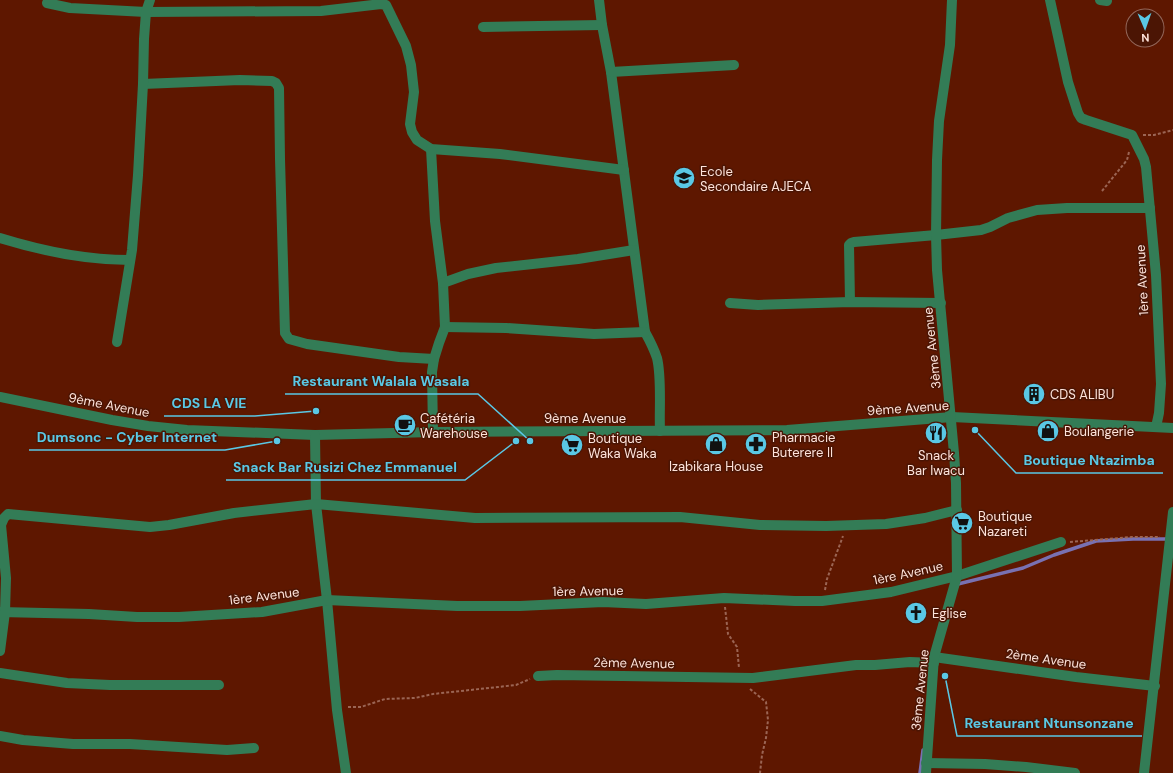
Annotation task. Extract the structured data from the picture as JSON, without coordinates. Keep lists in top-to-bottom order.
{
  "streets": {
    "street": [
      "1ère Avenue",
      "3ème Avenue",
      "9ème Avenue",
      "2ème Avenue"
    ]
  },
  "crossings": [
    ["1ère Avenue", "3ème Avenue"],
    ["1ère Avenue", "9ème Avenue"],
    ["3ème Avenue", "9ème Avenue"],
    ["3ème Avenue", "2ème Avenue"]
  ],
  "places": {
    "school or university": ["Ecole Secondaire AJECA"],
    "building": ["CDS ALIBU"],
    "other": [
      "CDS LA VIE",
      "Boutique Ntazimba",
      "Dumsonc - Cyber Internet",
      "Snack Bar Rusizi Chez Emmanuel",
      "Restaurant Walala Wasala",
      "Restaurant Ntunsonzane"
    ],
    "cafe": ["Cafétéria Warehouse"],
    "shop": ["Boulangerie", "Izabikara House"],
    "restaurant": ["Snack Bar Iwacu"],
    "pharmacy": ["Pharmacie Buterere II"],
    "supermarket": ["Boutique Waka Waka", "Boutique Nazareti"],
    "church": ["Eglise"]
  },
  "north": "bottom"
}
